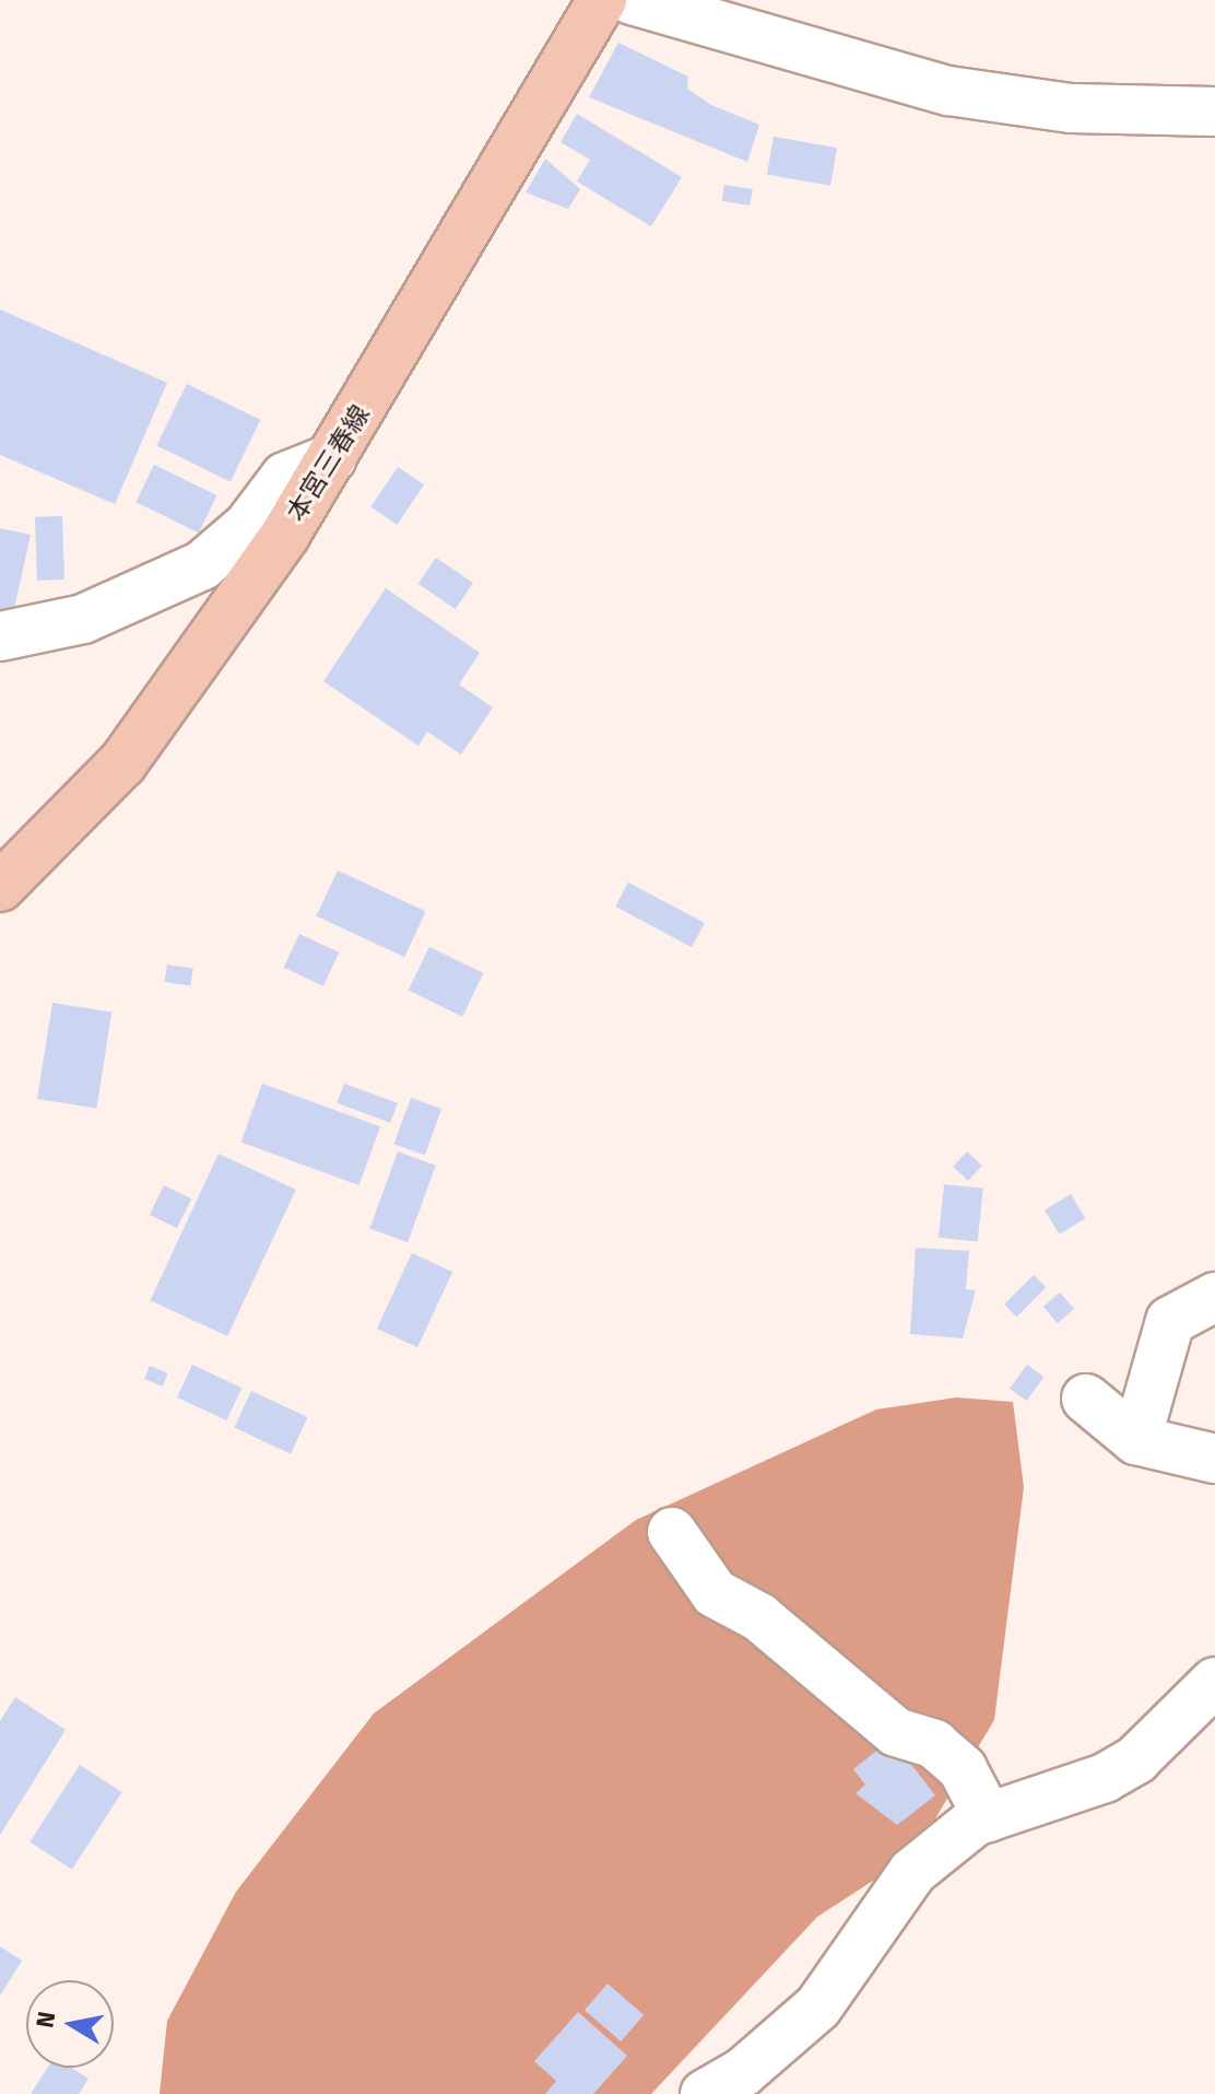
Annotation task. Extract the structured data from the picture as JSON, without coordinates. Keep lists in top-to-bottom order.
{
  "streets": {
    "main road": ["本宮三春線"]
  },
  "north": "left"
}
